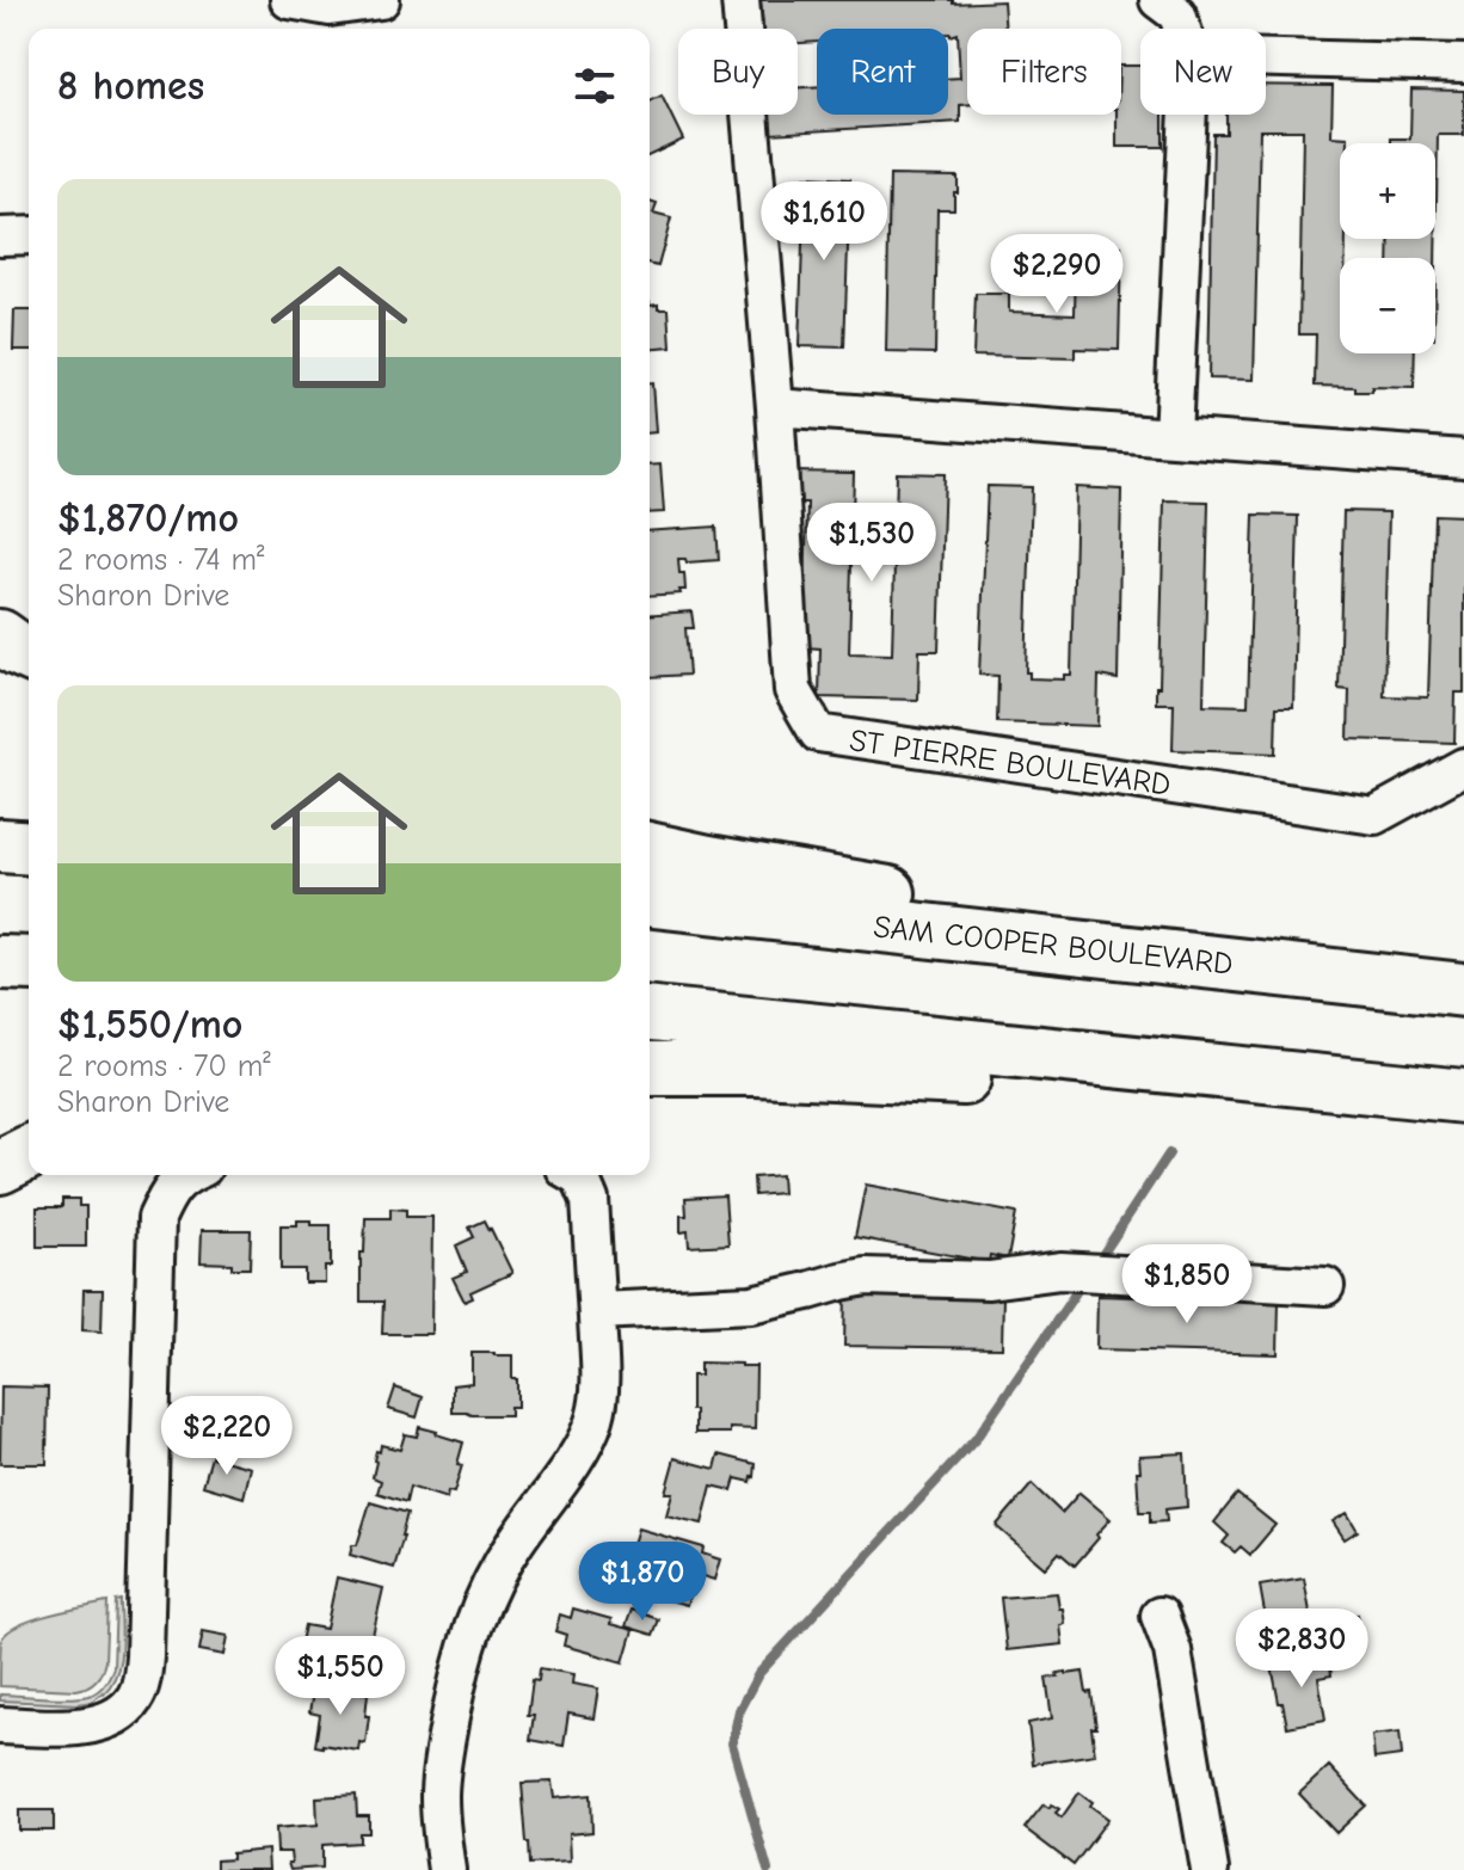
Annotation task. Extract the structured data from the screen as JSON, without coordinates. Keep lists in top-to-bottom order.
{
  "streets": {
    "highway": ["SAM COOPER BOULEVARD"],
    "street": ["ST PIERRE BOULEVARD"]
  },
  "page": {
    "chip": [
      "Buy",
      "Rent",
      "Filters",
      "New"
    ],
    "heading": "8 homes",
    "map_buttons": ["+", "−"],
    "list": [
      {
        "name": "$1,870/mo",
        "note": "2 rooms · 74 m² · Sharon Drive"
      },
      {
        "name": "$1,550/mo",
        "note": "2 rooms · 70 m² · Sharon Drive"
      }
    ],
    "price": [
      "$1,610",
      "$2,290",
      "$1,530",
      "$1,850",
      "$2,220",
      "$1,870",
      "$2,830",
      "$1,550"
    ]
  }
}
